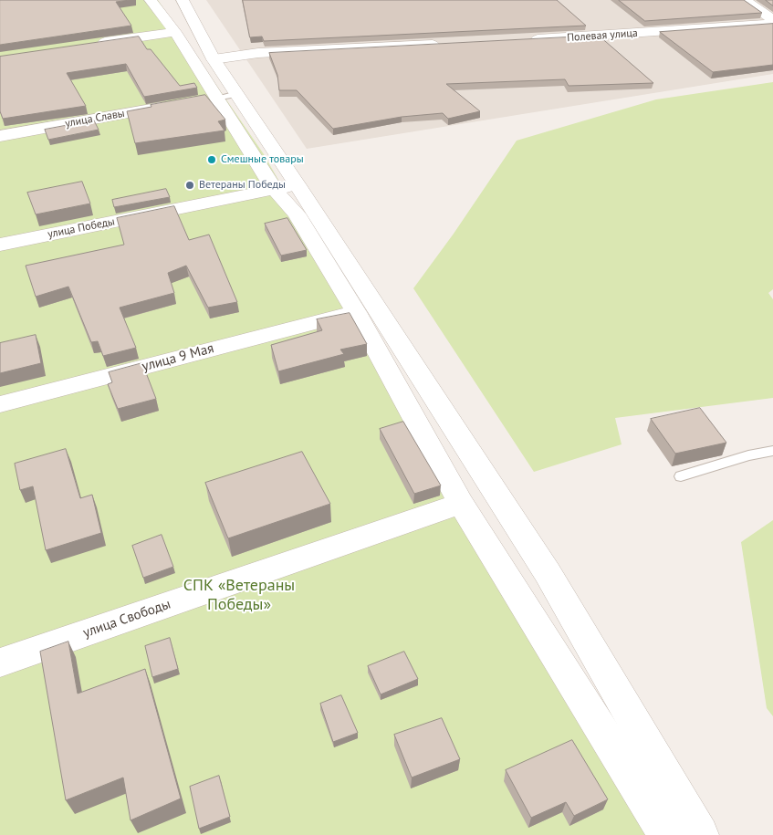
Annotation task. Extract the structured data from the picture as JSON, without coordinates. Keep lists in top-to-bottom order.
{
  "streets": {
    "street": [
      "Полевая улица",
      "улица Славы",
      "улица Победы",
      "улица 9 Мая",
      "улица Свободы"
    ]
  },
  "parks": ["СПК «Ветераны Победы»"],
  "places": ["Смешные товары", "Ветераны Победы"]
}
